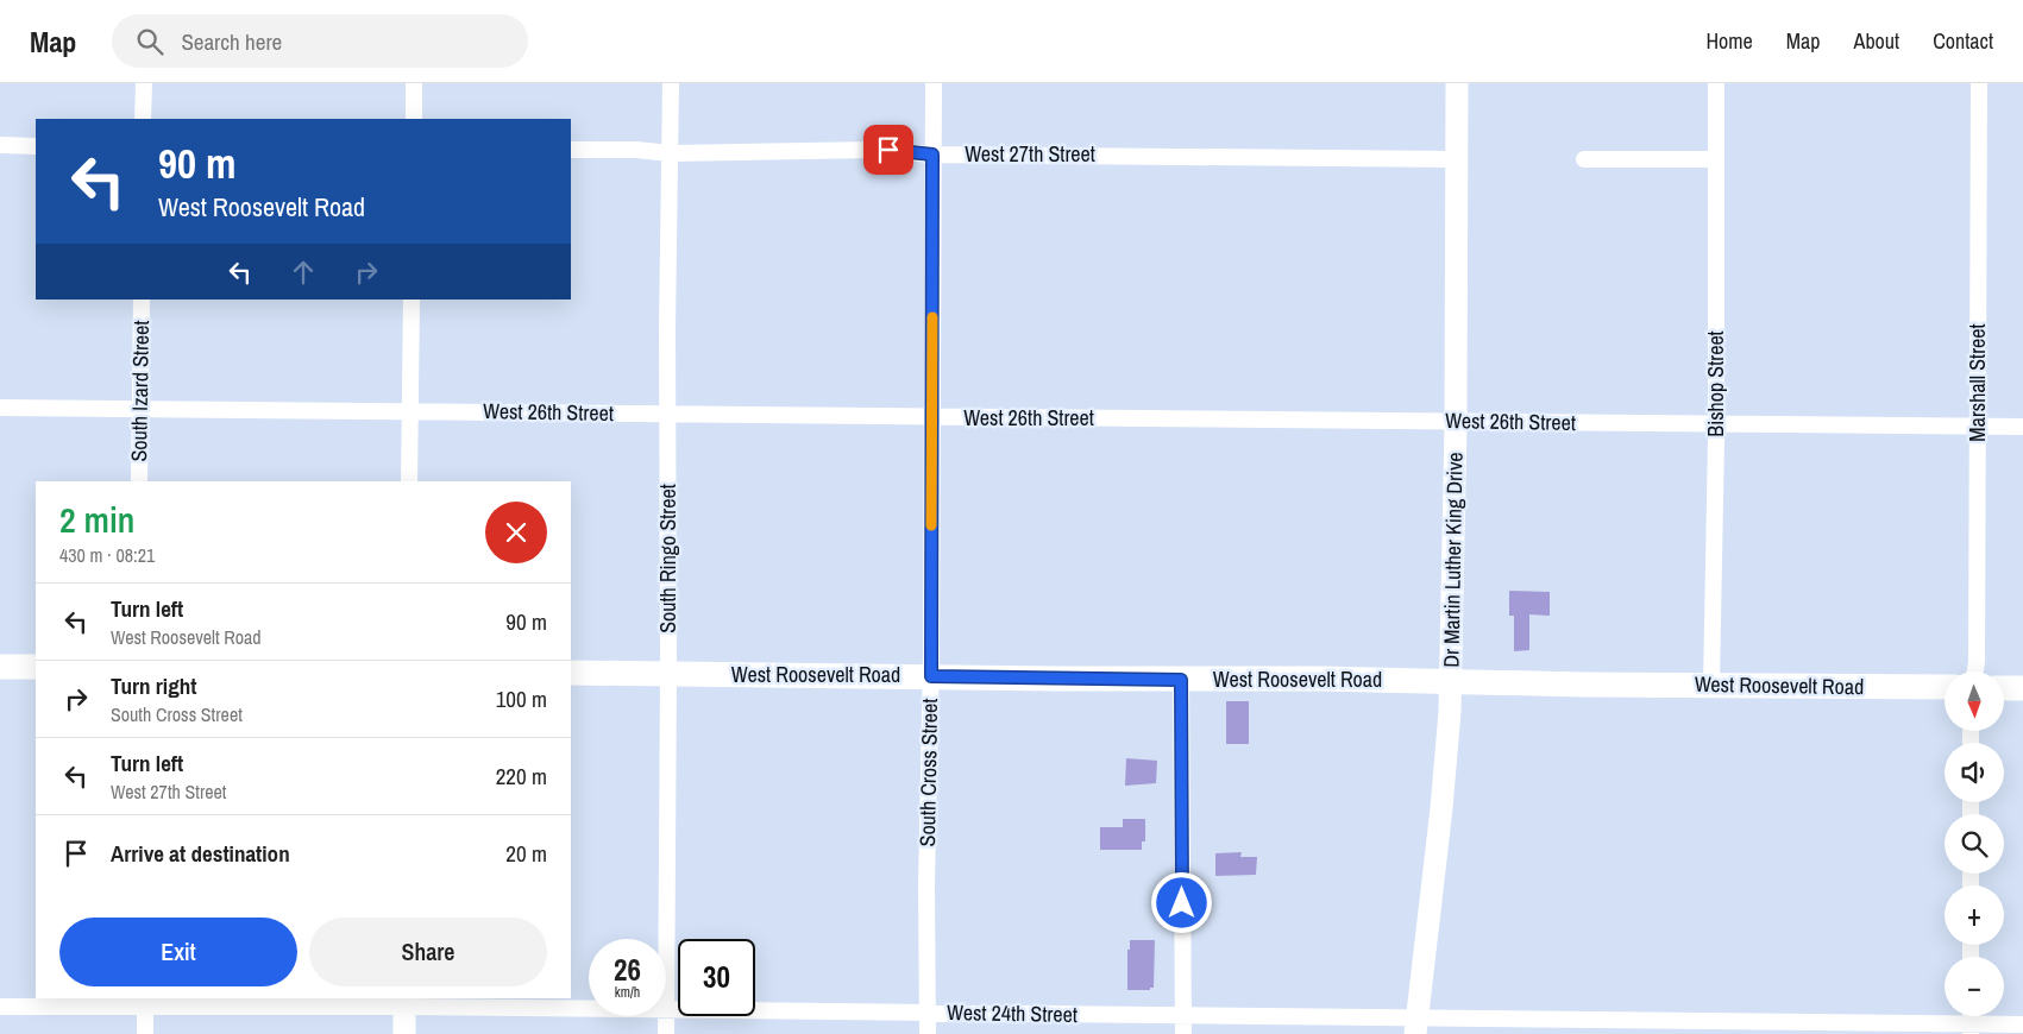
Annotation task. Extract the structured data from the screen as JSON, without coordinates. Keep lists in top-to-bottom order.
{
  "streets": {
    "main road": ["West Roosevelt Road"],
    "street": [
      "West 27th Street",
      "Marshall Street",
      "Bishop Street",
      "South Izard Street",
      "West 26th Street",
      "South Ringo Street",
      "Dr Martin Luther King Drive",
      "South Cross Street",
      "West 24th Street"
    ]
  },
  "crossings": [
    ["West 27th Street", "South Ringo Street"],
    ["West 27th Street", "Dr Martin Luther King Drive"],
    ["West 27th Street", "South Cross Street"],
    ["Marshall Street", "West 26th Street"],
    ["Bishop Street", "West 26th Street"],
    ["Bishop Street", "West Roosevelt Road"],
    ["South Izard Street", "West 26th Street"],
    ["West 26th Street", "South Ringo Street"],
    ["West 26th Street", "Dr Martin Luther King Drive"],
    ["West 26th Street", "South Cross Street"],
    ["South Ringo Street", "West Roosevelt Road"],
    ["South Ringo Street", "West 24th Street"],
    ["Dr Martin Luther King Drive", "West Roosevelt Road"],
    ["Dr Martin Luther King Drive", "West 24th Street"],
    ["West Roosevelt Road", "South Cross Street"],
    ["South Cross Street", "West 24th Street"]
  ],
  "north": "bottom",
  "page": {
    "header": "Map",
    "search": "Search here",
    "nav": [
      "Home",
      "Map",
      "About",
      "Contact"
    ],
    "turn": ["90 m", "West Roosevelt Road"],
    "heading": ["2 min", "430 m · 08:21"],
    "list": [
      {
        "name": "Turn left",
        "note": "West Roosevelt Road",
        "value": "90 m"
      },
      {
        "name": "Turn right",
        "note": "South Cross Street",
        "value": "100 m"
      },
      {
        "name": "Turn left",
        "note": "West 27th Street",
        "value": "220 m"
      },
      {
        "name": "Arrive at destination",
        "value": "20 m"
      }
    ],
    "map_buttons": ["+", "−"],
    "buttons": ["Exit", "Share"],
    "speed": "26 km/h",
    "limit": "30"
  }
}
